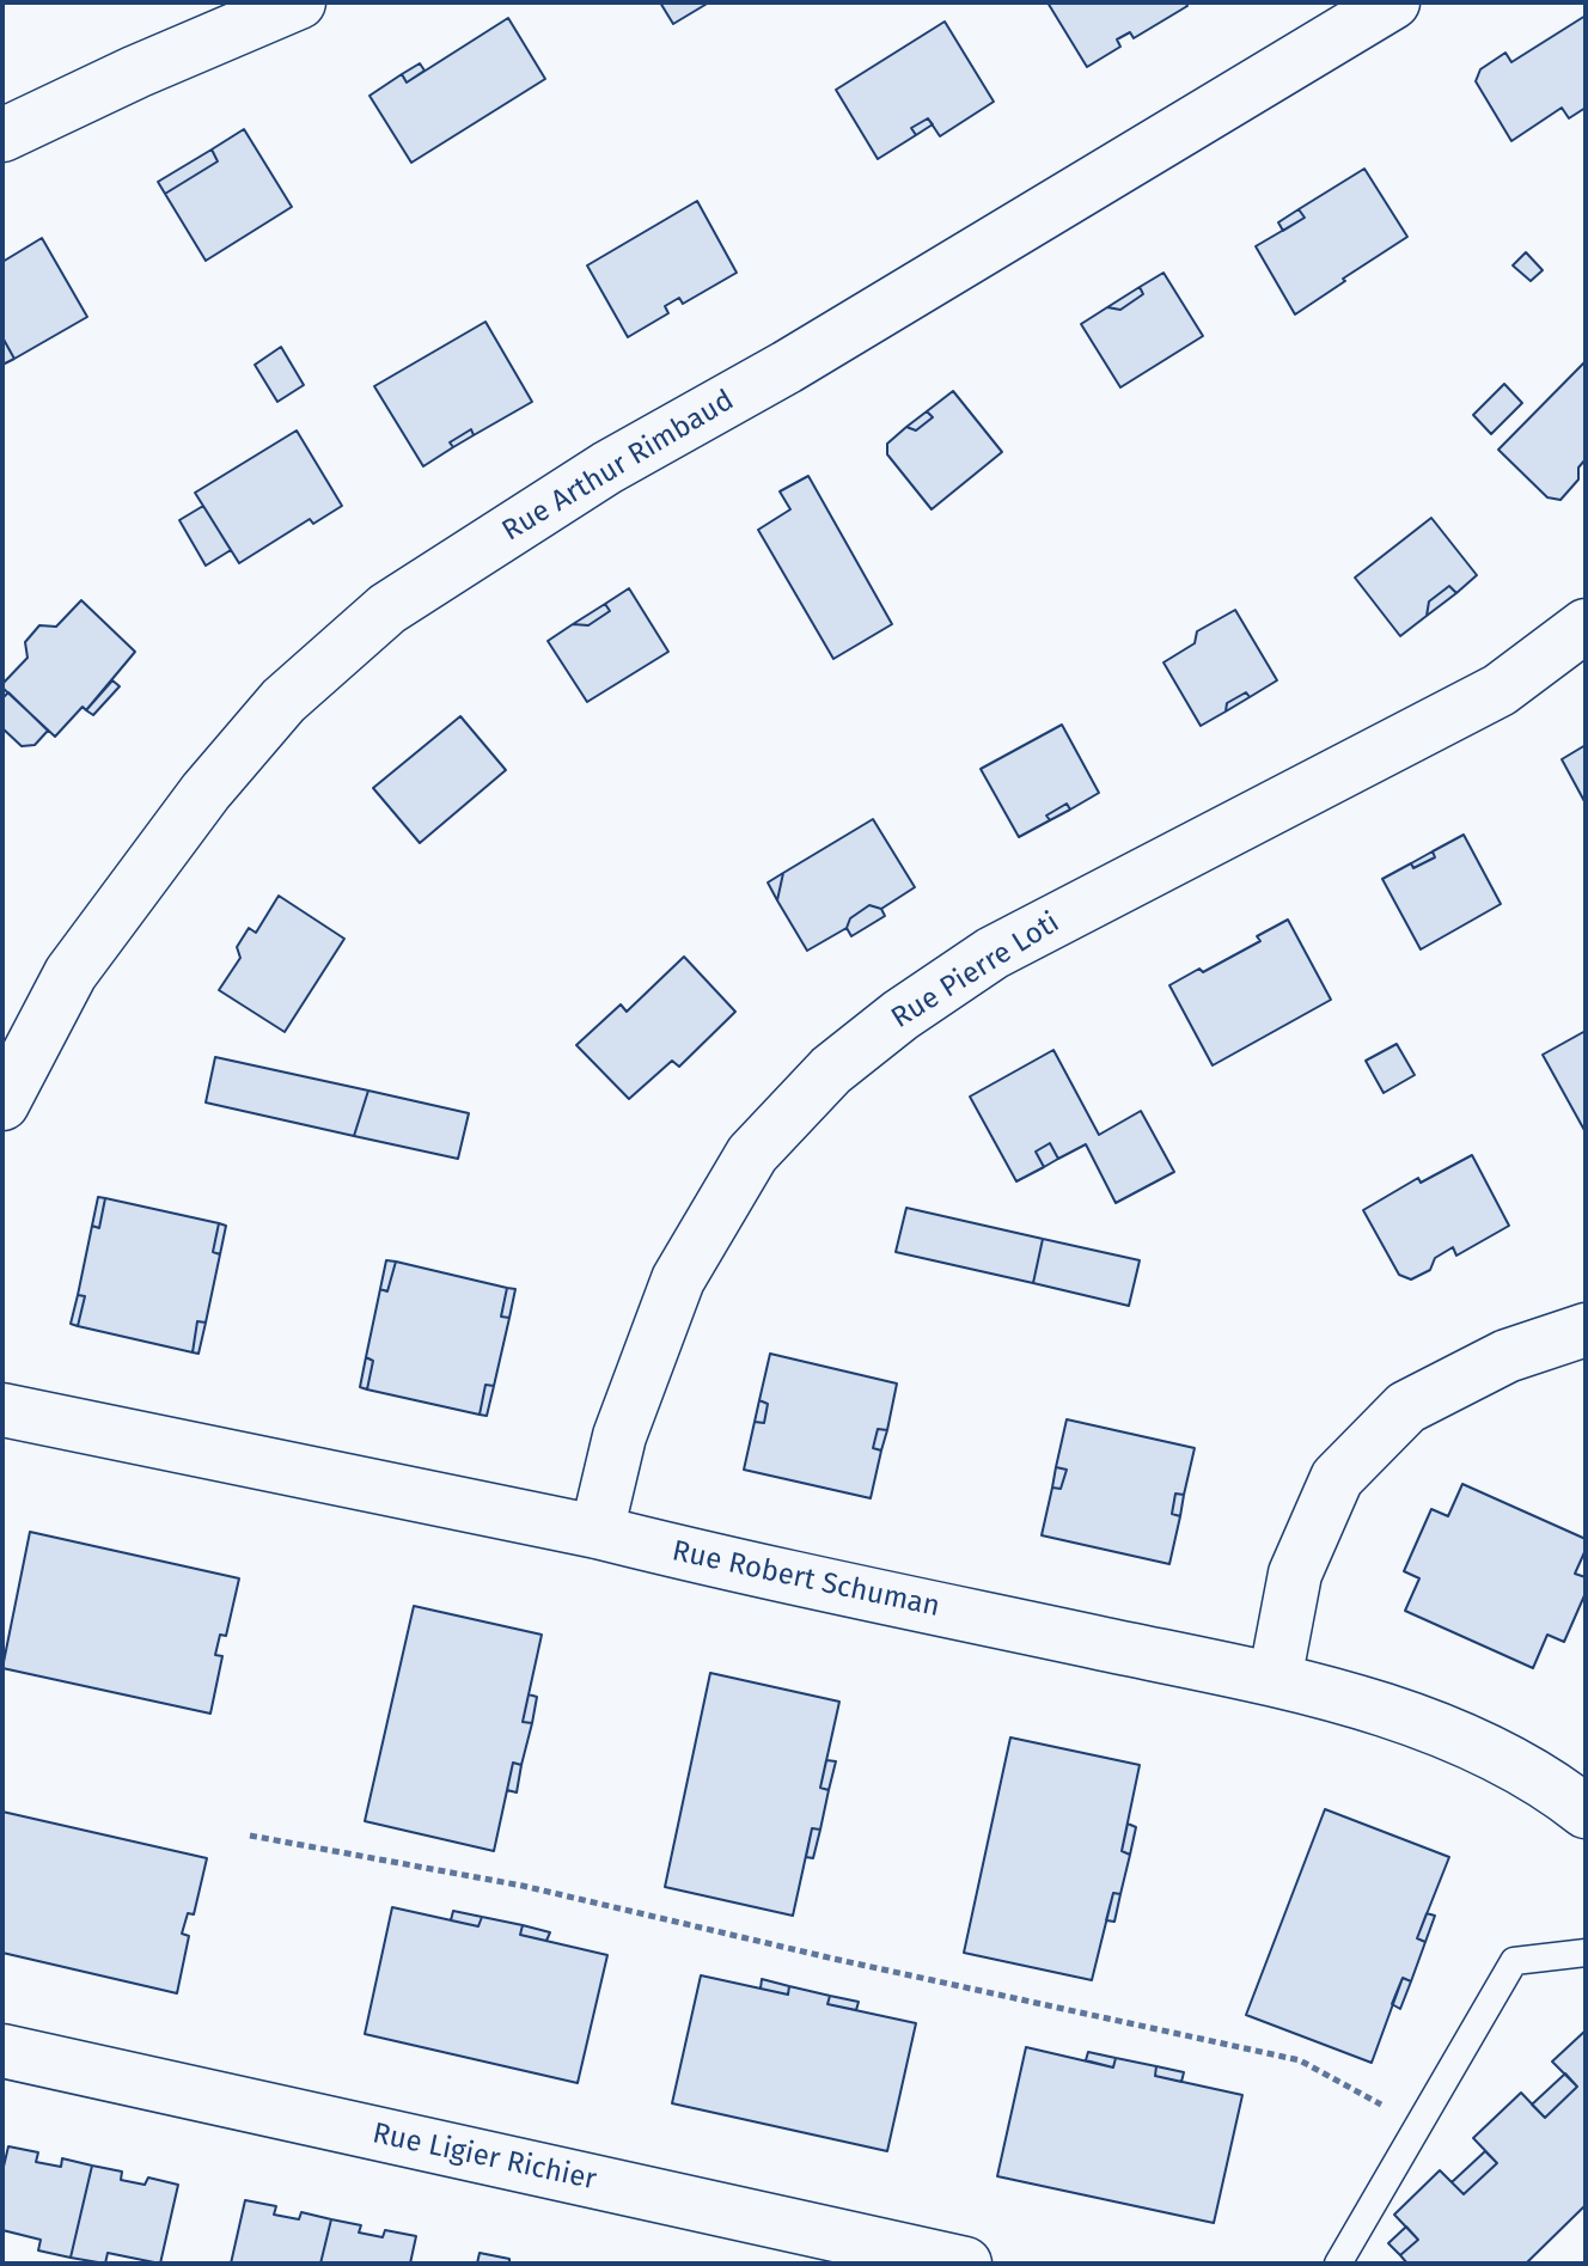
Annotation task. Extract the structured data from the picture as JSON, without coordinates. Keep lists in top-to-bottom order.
{
  "streets": {
    "street": [
      "Rue Arthur Rimbaud",
      "Rue Pierre Loti",
      "Rue Robert Schuman",
      "Rue Ligier Richier"
    ]
  },
  "crossings": [
    ["Rue Pierre Loti", "Rue Robert Schuman"]
  ]
}
